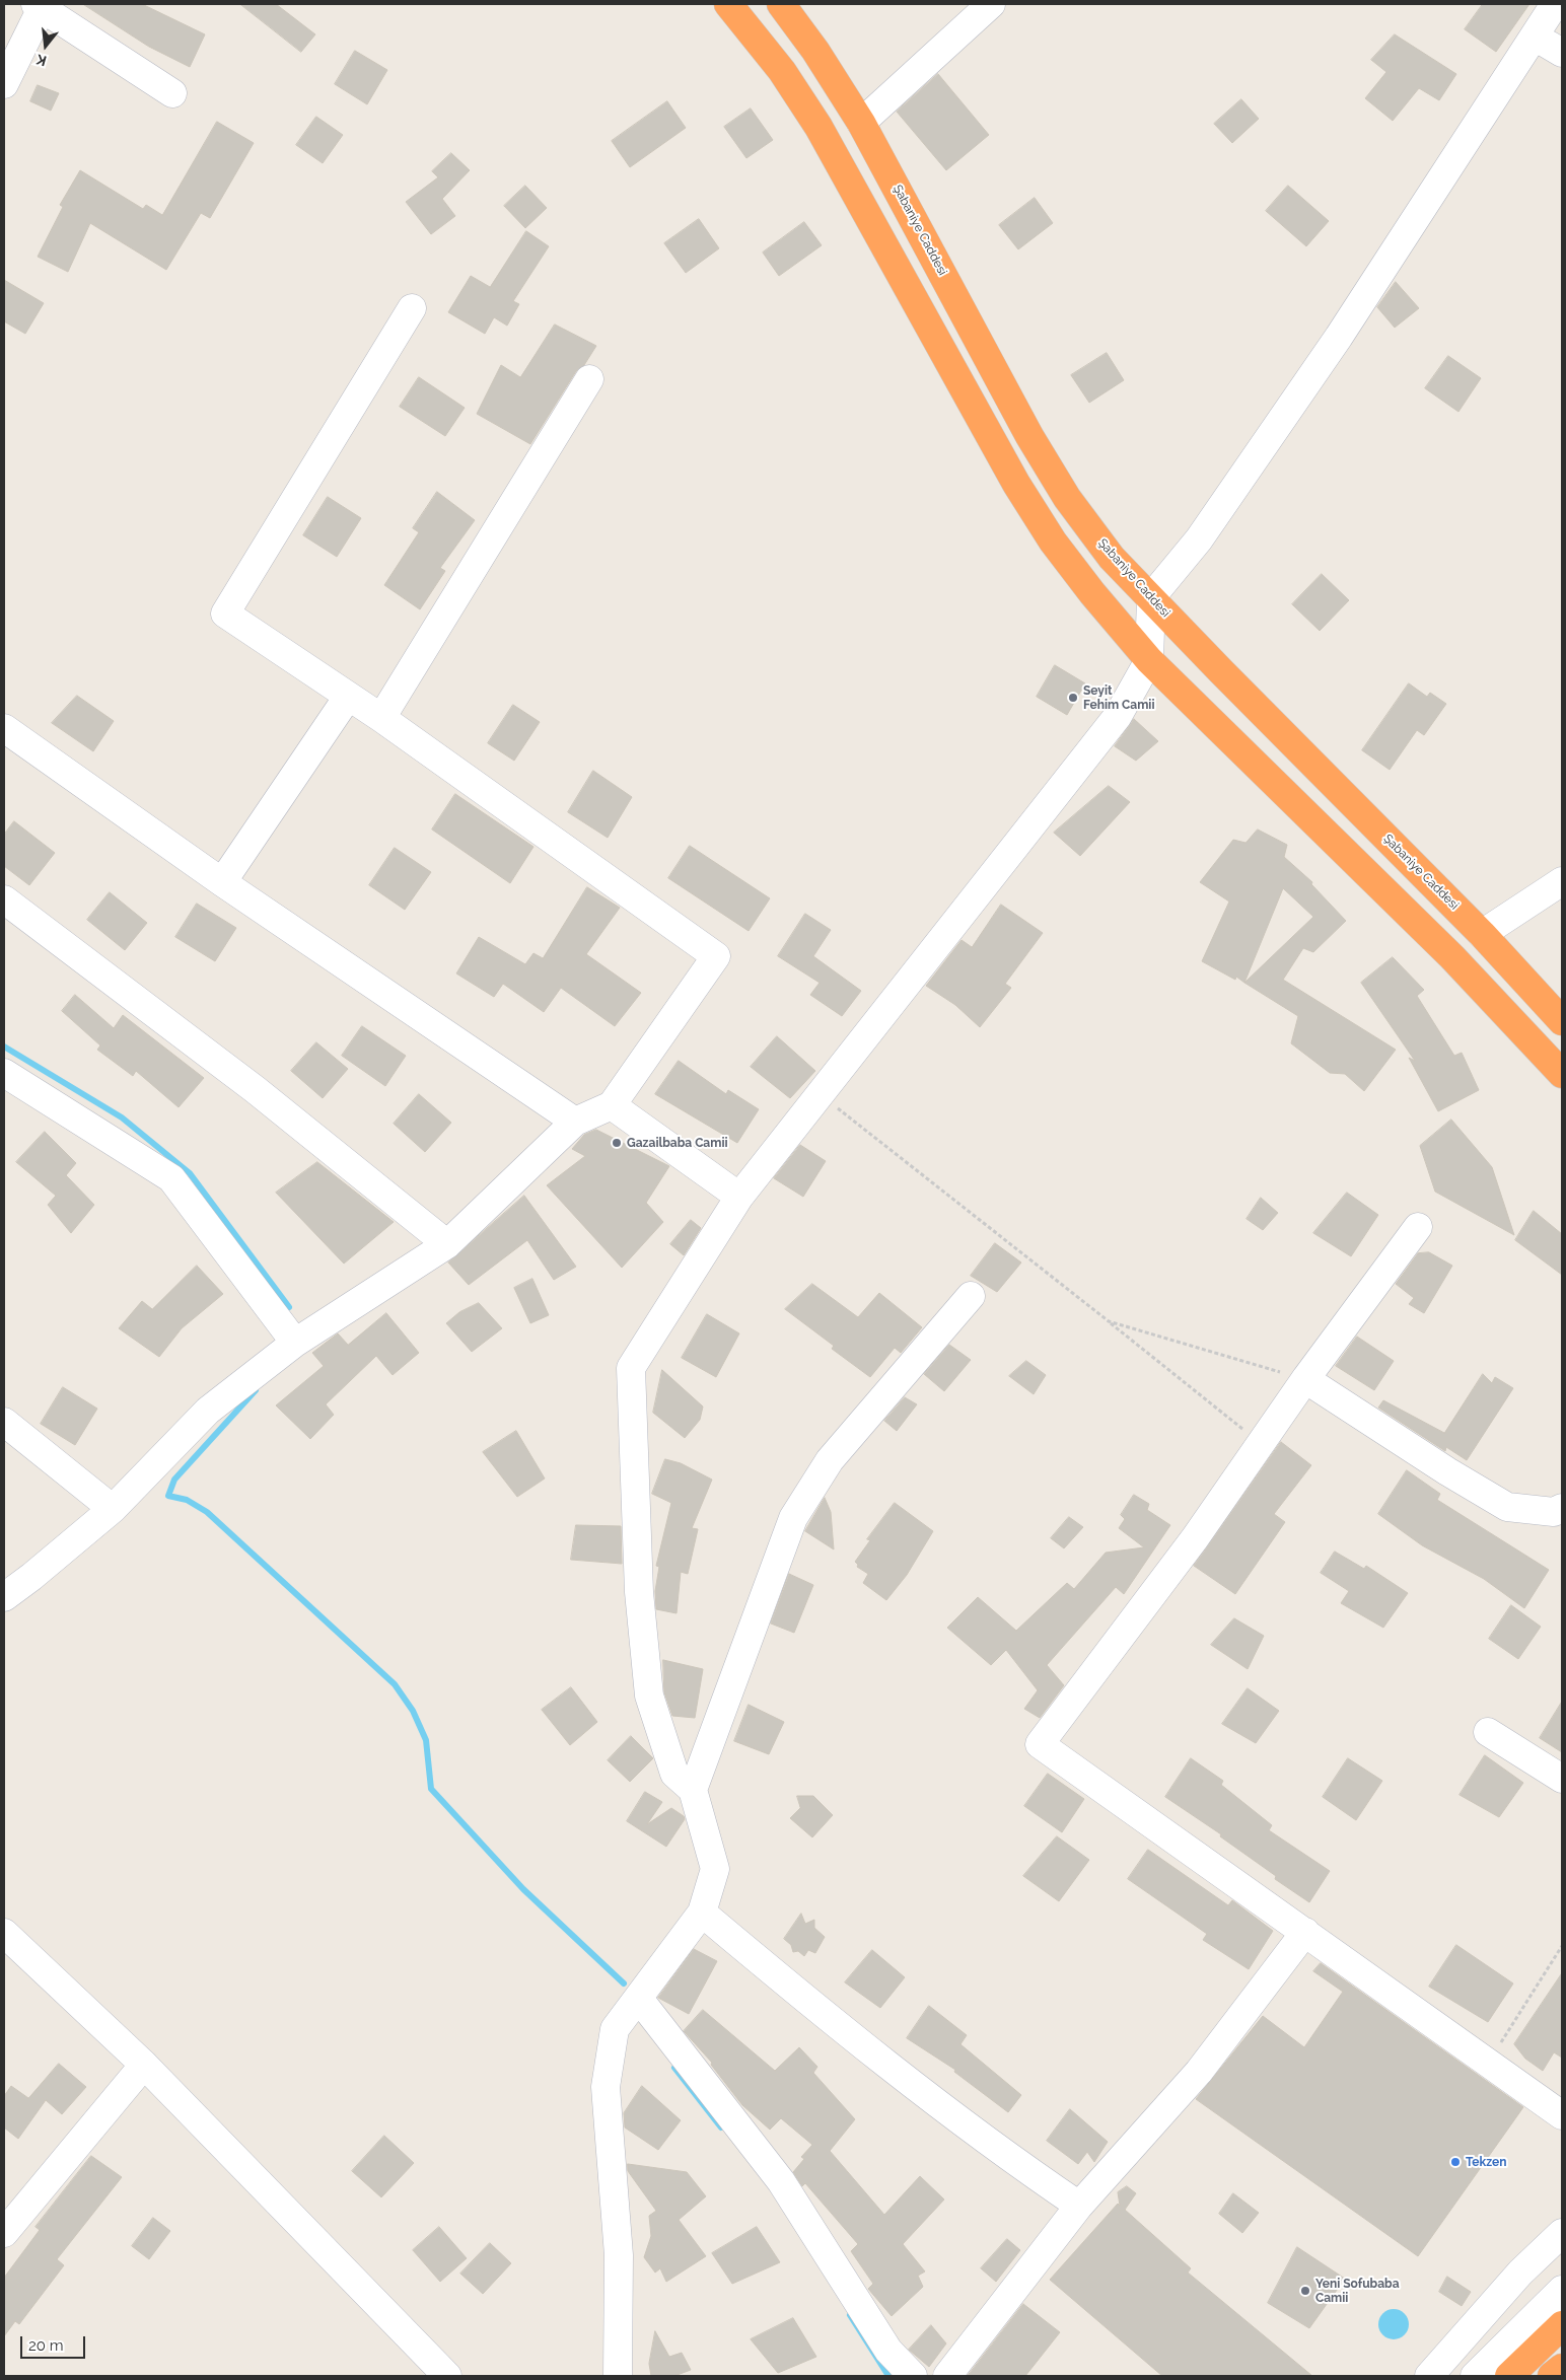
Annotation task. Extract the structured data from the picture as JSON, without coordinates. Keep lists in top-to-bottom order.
{
  "streets": {
    "highway": ["Şabaniye Caddesi"]
  },
  "places": [
    "Seyit Fehim Camii",
    "Gazailbaba Camii",
    "Tekzen",
    "Yeni Sofubaba Camii"
  ],
  "scale_bar": "20 m",
  "north": "bottom"
}
